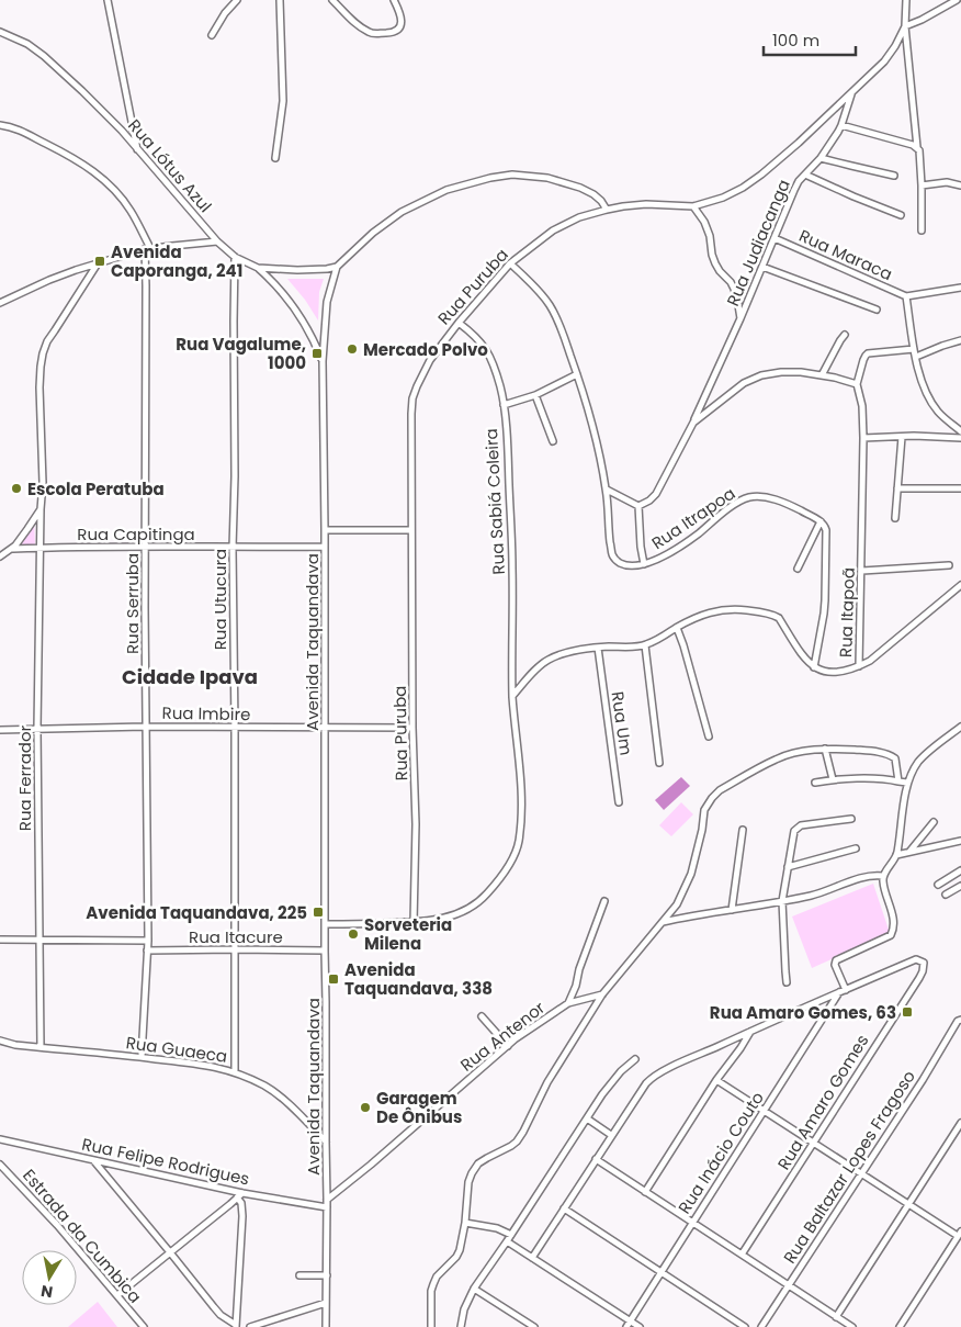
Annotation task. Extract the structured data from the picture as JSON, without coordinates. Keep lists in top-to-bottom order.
{
  "streets": {
    "street": [
      "Rua Lótus Azul",
      "Rua Judiacanga",
      "Rua Maraca",
      "Rua Puruba",
      "Rua Sabiá Coleira",
      "Rua Itrapoa",
      "Rua Capitinga",
      "Rua Utucura",
      "Rua Serruba",
      "Rua Itapoã",
      "Avenida Taquandava",
      "Rua Imbire",
      "Rua Um",
      "Rua Ferrador",
      "Rua Itacure",
      "Rua Antenor",
      "Rua Guaeca",
      "Rua Amaro Gomes",
      "Rua Inácio Couto",
      "Rua Felipe Rodrigues",
      "Rua Baltazar Lopes Fragoso",
      "Estrada da Cumbica"
    ]
  },
  "crossings": [
    ["Rua Lótus Azul", "Rua Utucura"],
    ["Rua Lótus Azul", "Avenida Taquandava"],
    ["Rua Judiacanga", "Rua Maraca"],
    ["Rua Judiacanga", "Rua Puruba"],
    ["Rua Puruba", "Rua Sabiá Coleira"],
    ["Rua Puruba", "Rua Imbire"],
    ["Rua Sabiá Coleira", "Rua Itapoã"],
    ["Rua Capitinga", "Rua Utucura"],
    ["Rua Capitinga", "Rua Serruba"],
    ["Rua Capitinga", "Avenida Taquandava"],
    ["Rua Capitinga", "Rua Ferrador"],
    ["Rua Utucura", "Rua Imbire"],
    ["Rua Utucura", "Rua Itacure"],
    ["Rua Utucura", "Rua Guaeca"],
    ["Rua Serruba", "Rua Imbire"],
    ["Rua Serruba", "Rua Itacure"],
    ["Rua Serruba", "Rua Guaeca"],
    ["Rua Itapoã", "Rua Um"],
    ["Avenida Taquandava", "Rua Imbire"],
    ["Avenida Taquandava", "Rua Itacure"],
    ["Avenida Taquandava", "Rua Antenor"],
    ["Avenida Taquandava", "Rua Guaeca"],
    ["Avenida Taquandava", "Rua Felipe Rodrigues"],
    ["Rua Imbire", "Rua Ferrador"],
    ["Rua Ferrador", "Rua Guaeca"],
    ["Rua Antenor", "Rua Felipe Rodrigues"]
  ],
  "districts": ["Cidade Ipava"],
  "places": {
    "transit": [
      "Avenida Caporanga, 241",
      "Rua Vagalume, 1000",
      "Avenida Taquandava, 225",
      "Avenida Taquandava, 338",
      "Rua Amaro Gomes, 63"
    ],
    "other": [
      "Mercado Polvo",
      "Escola Peratuba",
      "Sorveteria Milena",
      "Garagem De Ônibus"
    ]
  },
  "scale_bar": "100 m",
  "north": "bottom"
}
